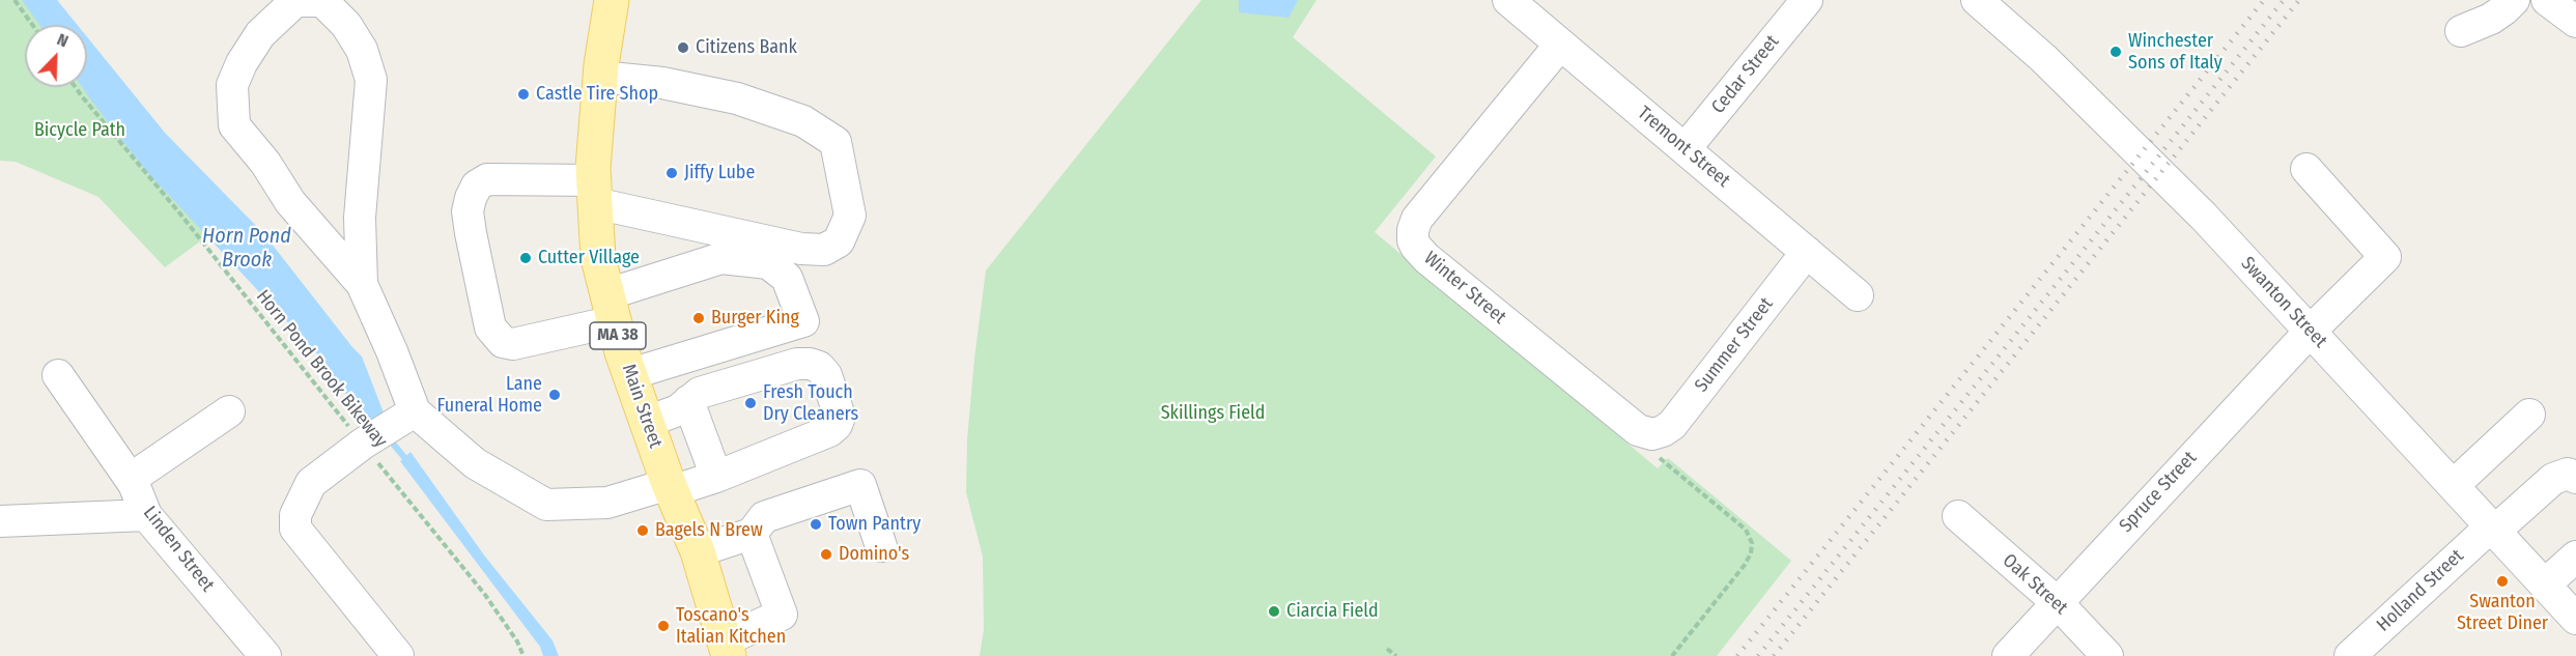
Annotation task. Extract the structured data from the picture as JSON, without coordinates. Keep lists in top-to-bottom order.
{
  "streets": {
    "main road": ["MA 38", "Main Street"],
    "street": [
      "Cedar Street",
      "Tremont Street",
      "Winter Street",
      "Swanton Street",
      "Summer Street",
      "Spruce Street",
      "Linden Street",
      "Oak Street",
      "Holland Street"
    ],
    "path": ["Horn Pond Brook Bikeway"]
  },
  "crossings": [
    ["Cedar Street", "Tremont Street"],
    ["Tremont Street", "Winter Street"],
    ["Tremont Street", "Summer Street"],
    ["Winter Street", "Summer Street"],
    ["Swanton Street", "Spruce Street"],
    ["Swanton Street", "Holland Street"],
    ["Spruce Street", "Oak Street"]
  ],
  "water": ["Horn Pond Brook"],
  "parks": ["Bicycle Path", "Skillings Field"],
  "places": [
    "Citizens Bank",
    "Winchester Sons of Italy",
    "Castle Tire Shop",
    "Jiffy Lube",
    "Cutter Village",
    "Burger King",
    "Lane Funeral Home",
    "Fresh Touch Dry Cleaners",
    "Town Pantry",
    "Bagels N Brew",
    "Domino's",
    "Swanton Street Diner",
    "Ciarcia Field",
    "Toscano's Italian Kitchen"
  ],
  "north": "top right"
}
